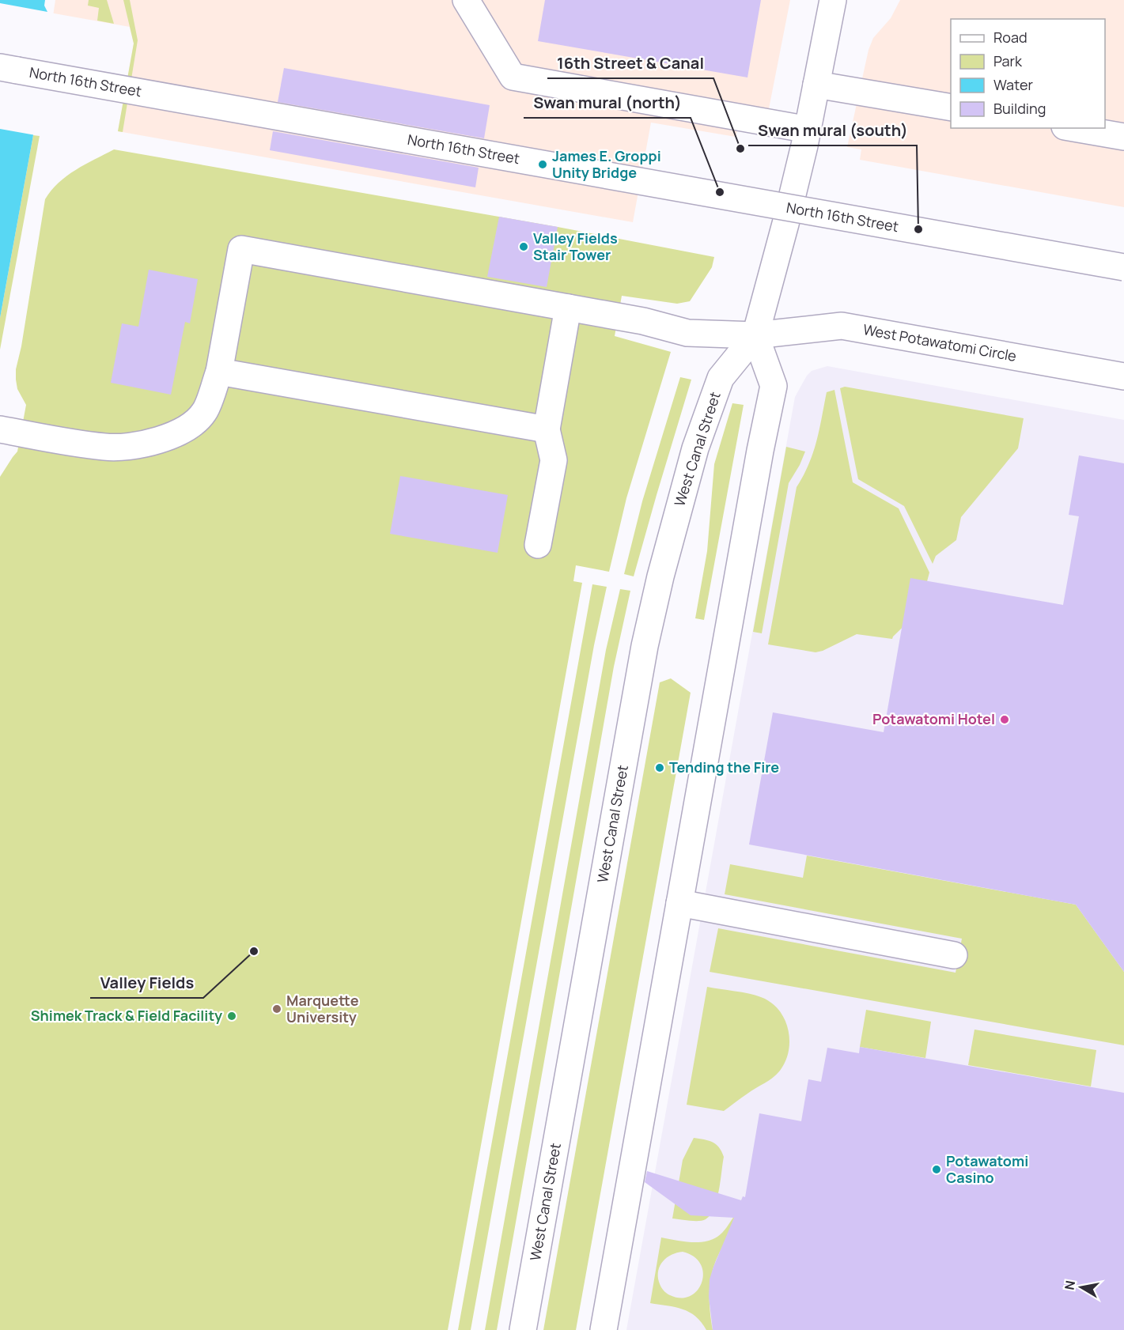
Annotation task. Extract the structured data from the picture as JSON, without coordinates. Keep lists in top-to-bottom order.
{
  "streets": {
    "street": ["North 16th Street", "West Potawatomi Circle", "West Canal Street"]
  },
  "crossings": [
    ["West Potawatomi Circle", "West Canal Street"]
  ],
  "places": [
    "16th Street & Canal",
    "James E. Groppi Unity Bridge",
    "Swan mural (north)",
    "Swan mural (south)",
    "Valley Fields Stair Tower",
    "Potawatomi Hotel",
    "Tending the Fire",
    "Valley Fields",
    "Marquette University",
    "Shimek Track & Field Facility",
    "Potawatomi Casino"
  ],
  "legend": [
    "Road",
    "Park",
    "Water",
    "Building"
  ],
  "north": "left"
}
